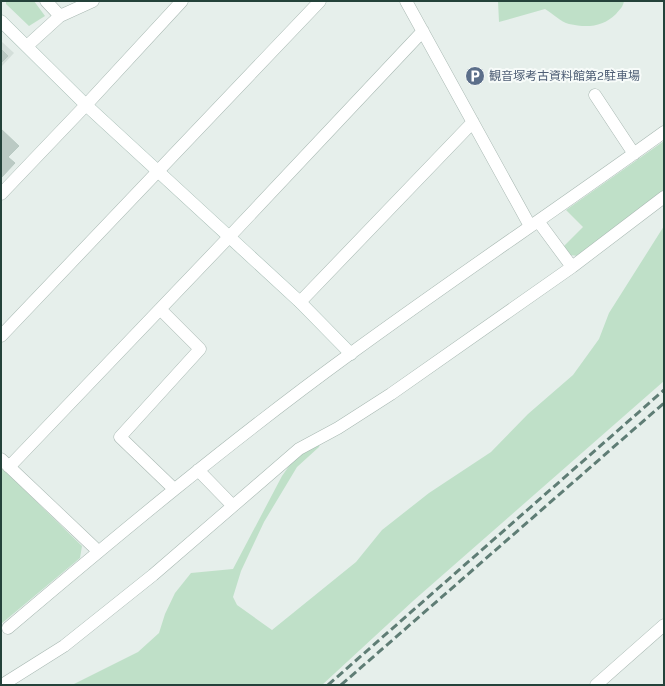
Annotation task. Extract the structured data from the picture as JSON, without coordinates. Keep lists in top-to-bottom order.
{
  "places": {
    "parking": ["観音塚考古資料館第2駐車場"]
  }
}
